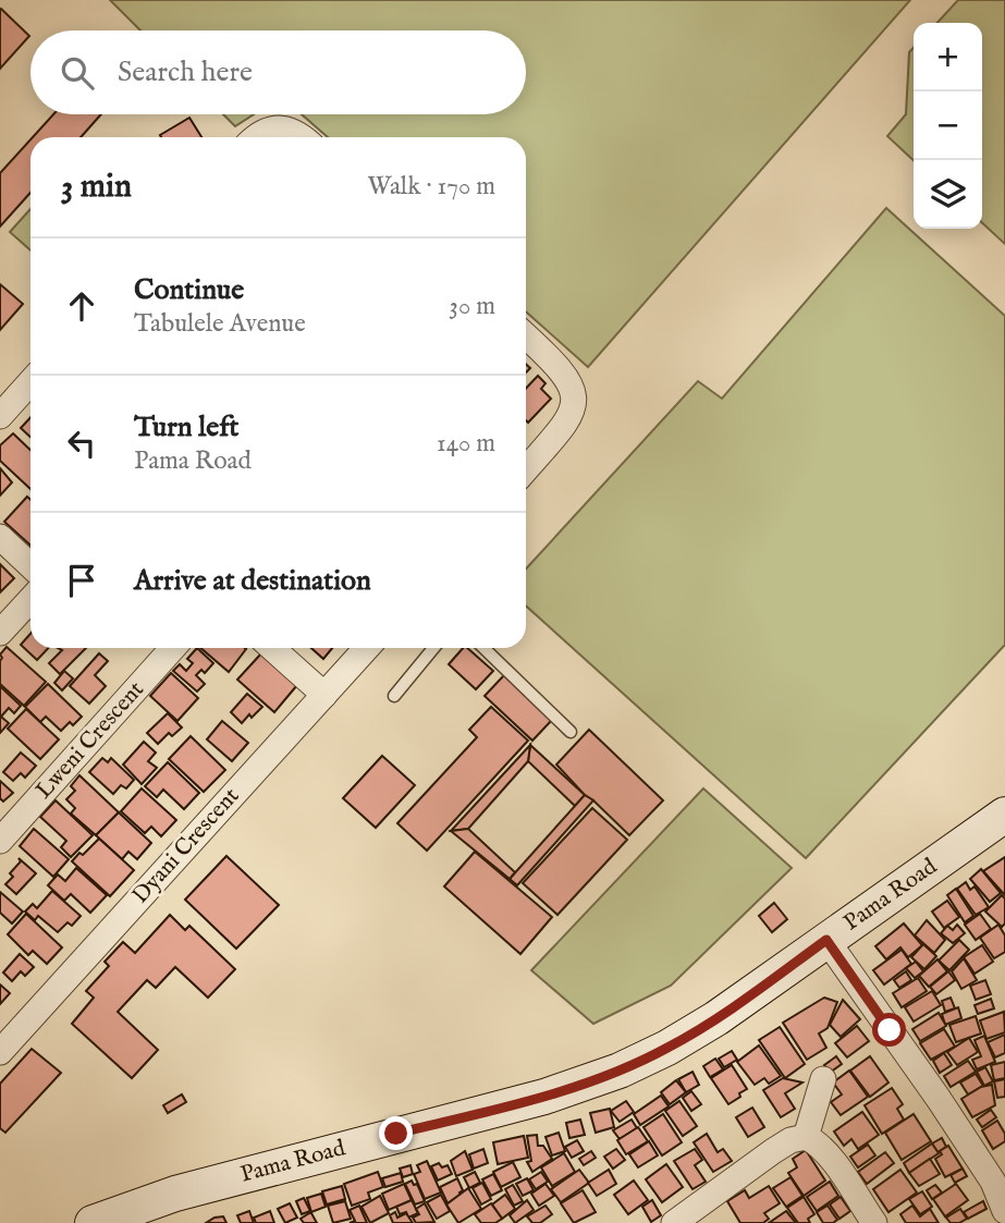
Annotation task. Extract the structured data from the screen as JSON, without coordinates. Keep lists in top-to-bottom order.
{
  "streets": {
    "street": ["Lweni Crescent", "Dyani Crescent", "Pama Road"]
  },
  "page": {
    "map_buttons": ["+", "−"],
    "search": "Search here",
    "heading": ["3 min", "Walk · 170 m"],
    "list": [
      ["Continue", "Tabulele Avenue", "30 m"],
      ["Turn left", "Pama Road", "140 m"],
      "Arrive at destination"
    ]
  }
}
